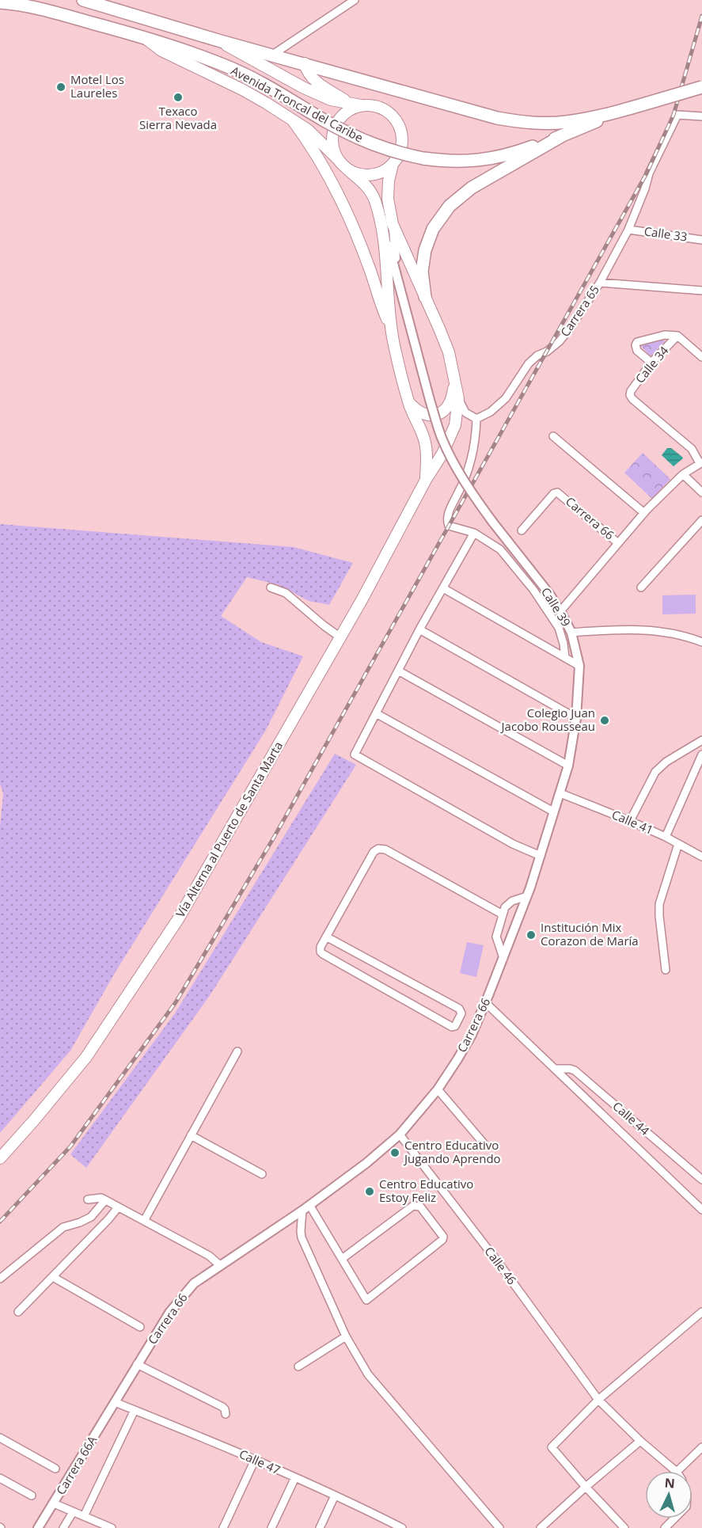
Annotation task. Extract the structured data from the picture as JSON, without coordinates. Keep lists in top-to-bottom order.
{
  "streets": {
    "highway": ["Avenida Troncal del Caribe"],
    "main road": ["Vía Alterna al Puerto de Santa Marta"],
    "street": [
      "Calle 33",
      "Carrera 65",
      "Calle 34",
      "Carrera 66",
      "Calle 39",
      "Calle 41",
      "Calle 44",
      "Calle 46",
      "Calle 47",
      "Carrera 66A"
    ]
  },
  "crossings": [
    ["Calle 33", "Carrera 65"],
    ["Calle 34", "Carrera 66"],
    ["Carrera 66", "Calle 39"],
    ["Carrera 66", "Calle 41"],
    ["Carrera 66", "Calle 46"],
    ["Carrera 66", "Calle 47"],
    ["Carrera 66", "Carrera 66A"],
    ["Calle 39", "Vía Alterna al Puerto de Santa Marta"],
    ["Calle 47", "Carrera 66A"]
  ],
  "places": [
    "Motel Los Laureles",
    "Texaco Sierra Nevada",
    "Colegio Juan Jacobo Rousseau",
    "Institución Mix Corazon de María",
    "Centro Educativo Jugando Aprendo",
    "Centro Educativo Estoy Feliz"
  ],
  "north": "top"
}
